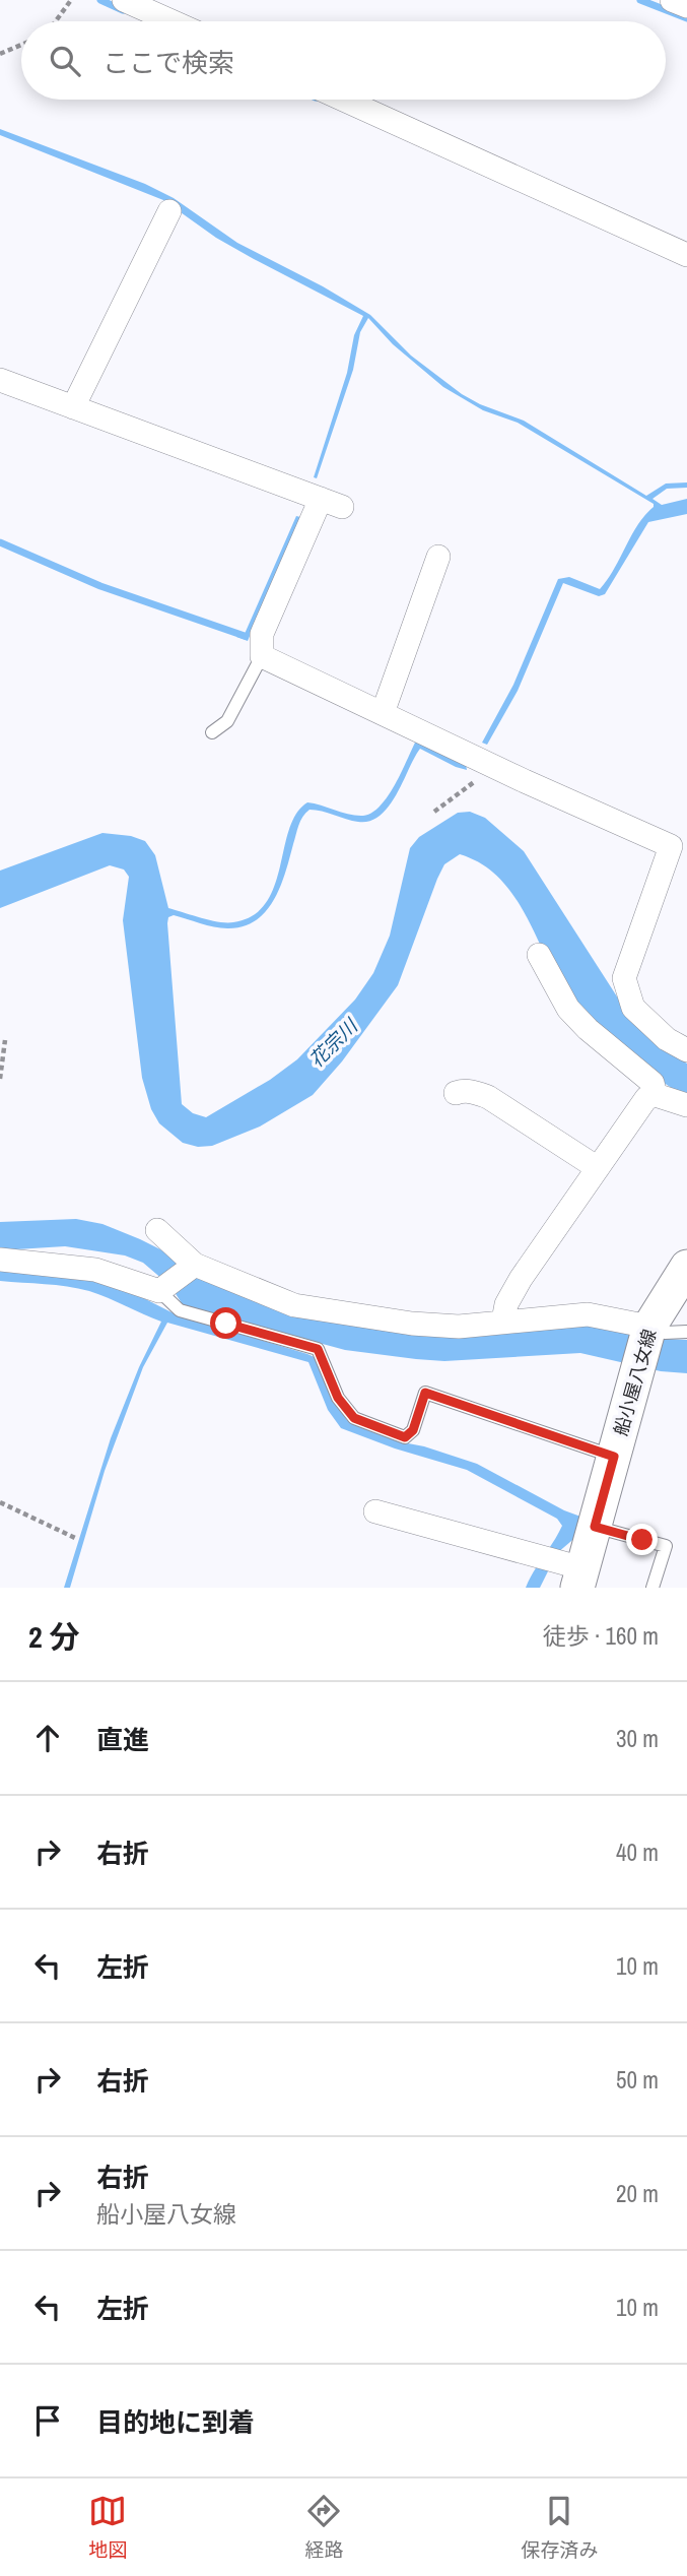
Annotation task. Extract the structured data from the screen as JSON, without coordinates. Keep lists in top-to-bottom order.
{
  "streets": {
    "main road": ["船小屋八女線"]
  },
  "water": ["花宗川"],
  "page": {
    "search": "ここで検索",
    "heading": ["2 分", "徒歩 · 160 m"],
    "list": [
      ["直進", "30 m"],
      ["右折", "40 m"],
      ["左折", "10 m"],
      ["右折", "50 m"],
      ["右折", "船小屋八女線", "20 m"],
      ["左折", "10 m"],
      "目的地に到着"
    ],
    "nav": ["地図", "経路", "保存済み"]
  }
}
